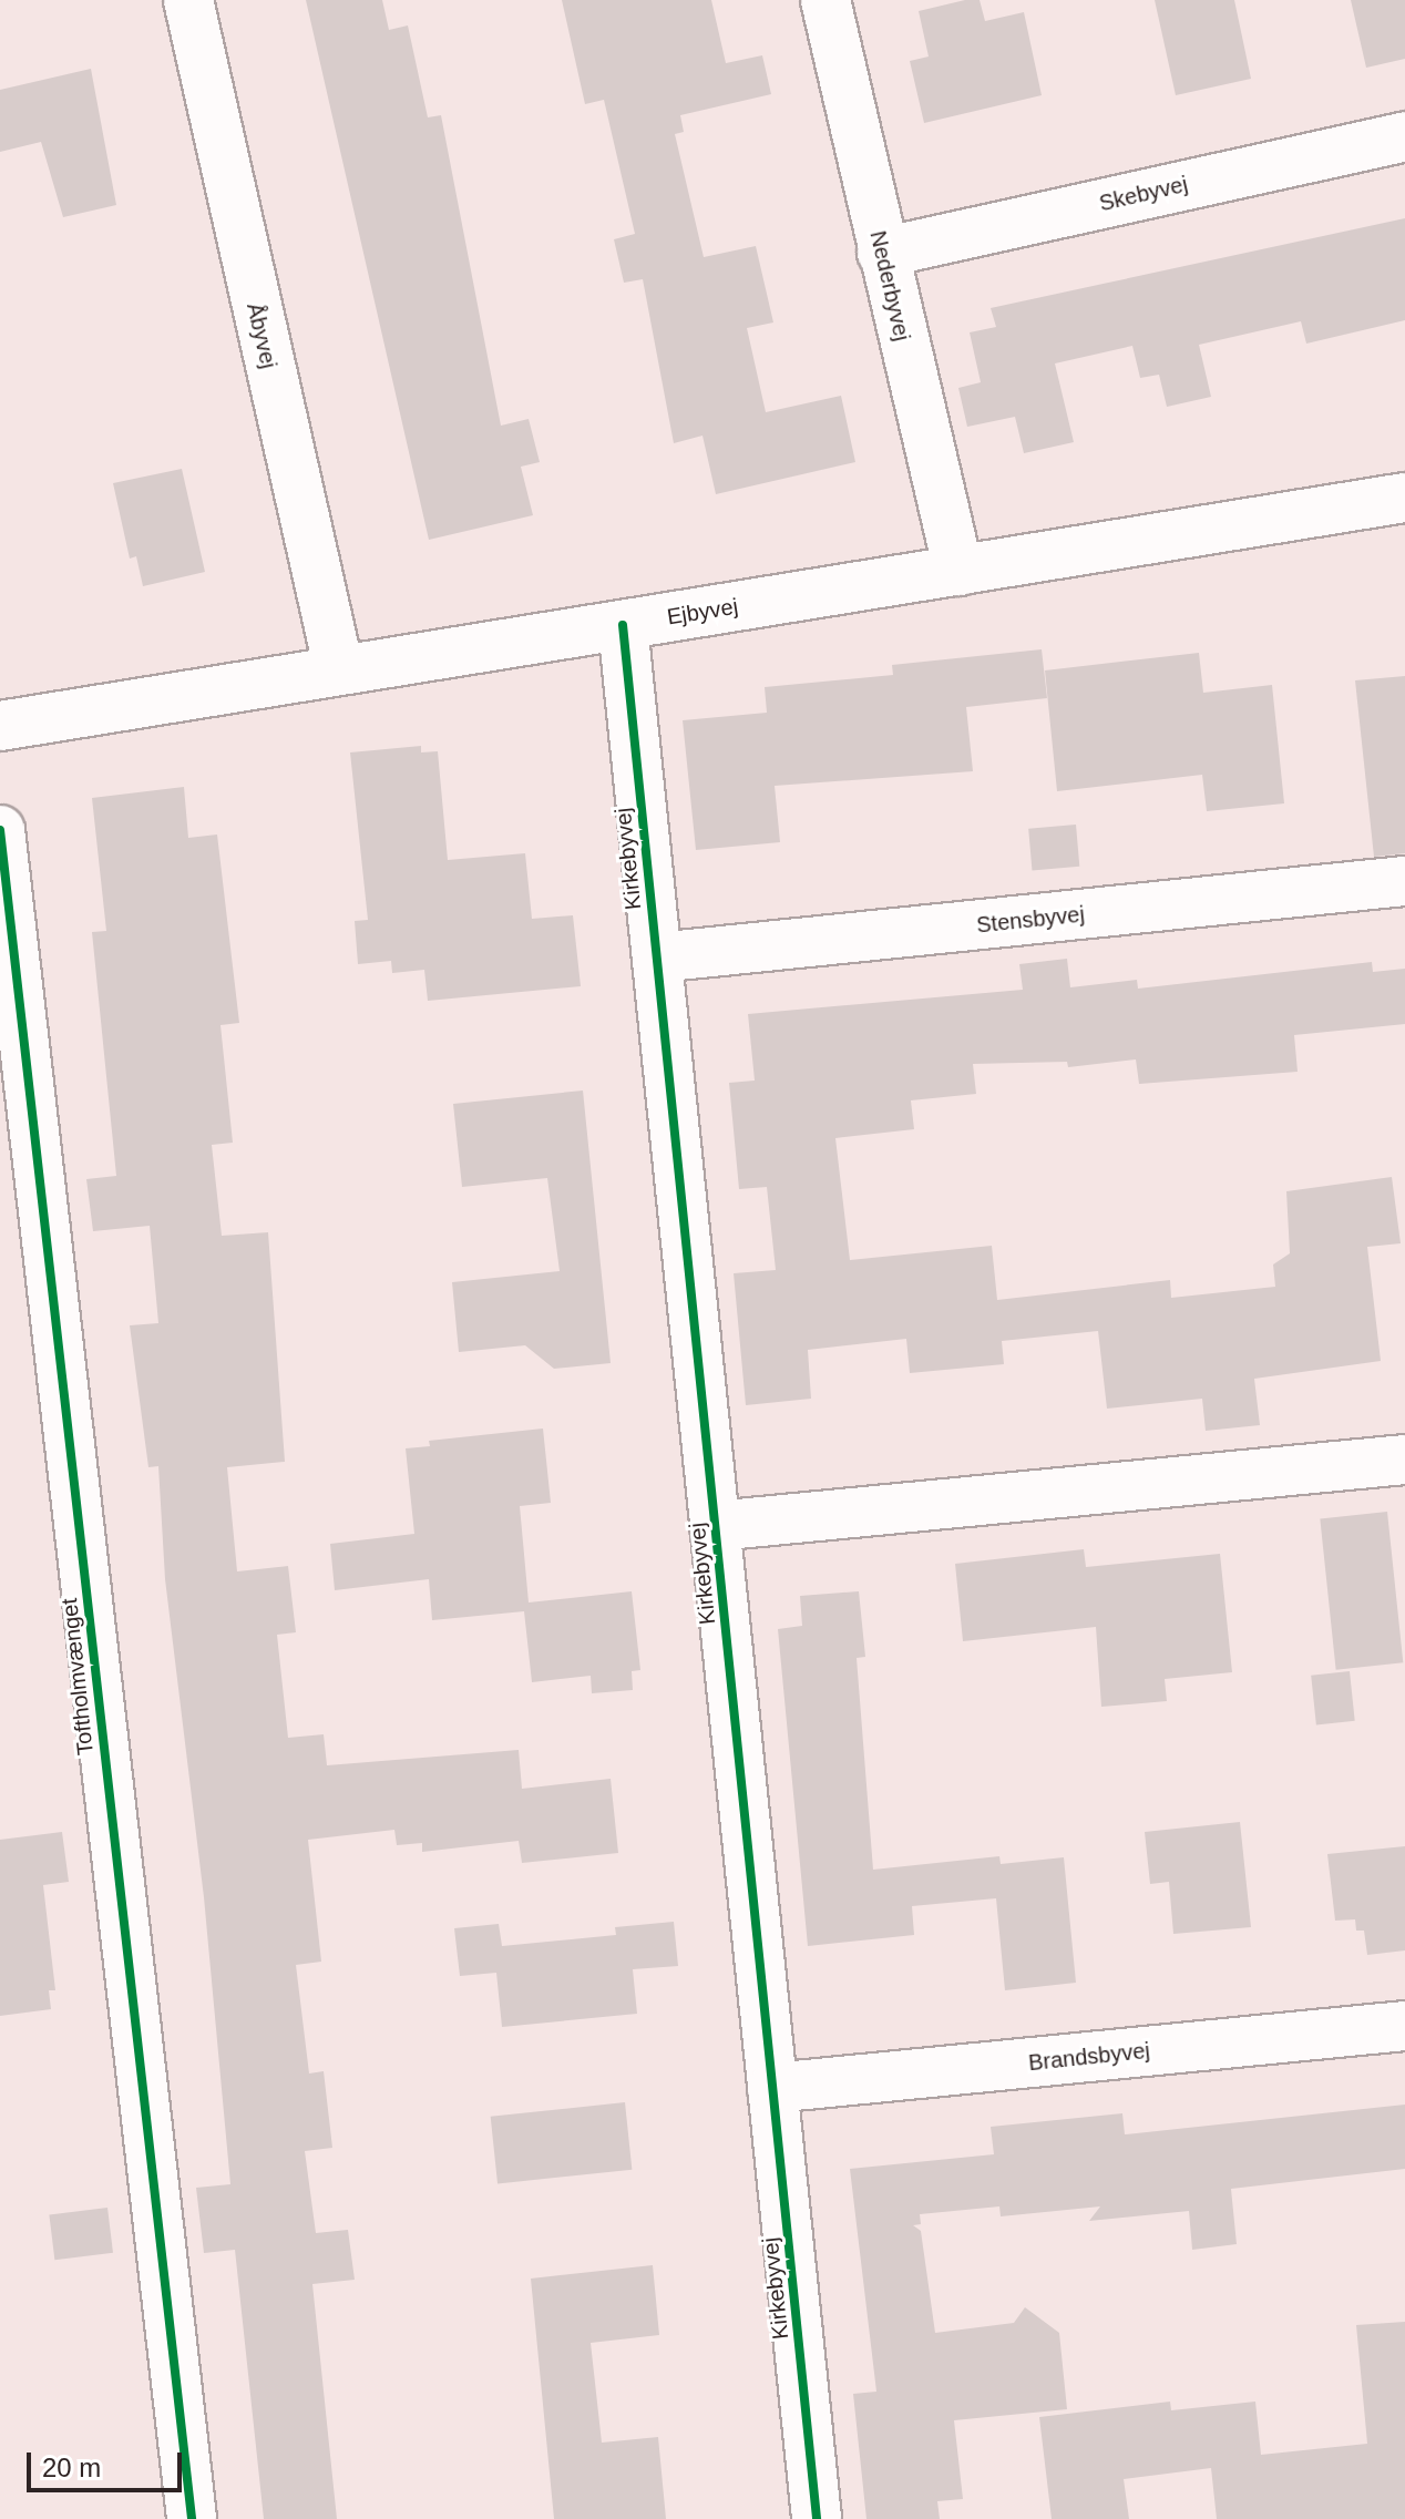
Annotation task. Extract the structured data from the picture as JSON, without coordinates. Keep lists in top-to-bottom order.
{
  "streets": {
    "street": [
      "Skebyvej",
      "Nederbyvej",
      "Åbyvej",
      "Ejbyvej",
      "Kirkebyvej",
      "Stensbyvej",
      "Toftholmvænget",
      "Brandsbyvej"
    ]
  },
  "crossings": [
    ["Skebyvej", "Nederbyvej"],
    ["Nederbyvej", "Ejbyvej"],
    ["Åbyvej", "Ejbyvej"],
    ["Ejbyvej", "Kirkebyvej"],
    ["Kirkebyvej", "Stensbyvej"],
    ["Kirkebyvej", "Brandsbyvej"]
  ],
  "scale_bar": "20 m"
}
